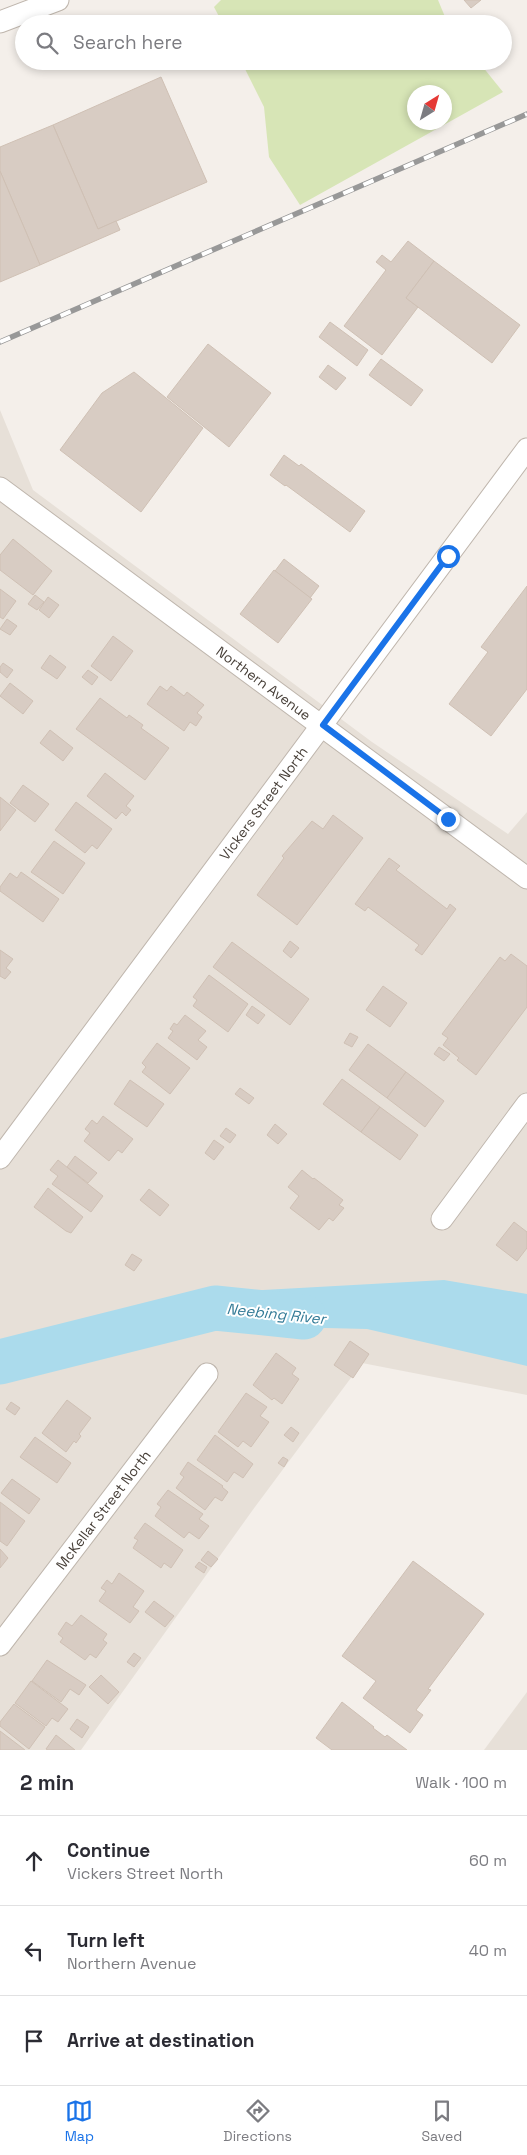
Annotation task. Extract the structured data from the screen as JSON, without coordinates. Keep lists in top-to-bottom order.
{
  "streets": {
    "street": ["Northern Avenue", "Vickers Street North", "McKellar Street North"]
  },
  "crossings": [
    ["Northern Avenue", "Vickers Street North"]
  ],
  "water": ["Neebing River"],
  "north": "top right",
  "page": {
    "search": "Search here",
    "heading": ["2 min", "Walk · 100 m"],
    "list": [
      ["Continue", "Vickers Street North", "60 m"],
      ["Turn left", "Northern Avenue", "40 m"],
      "Arrive at destination"
    ],
    "nav": ["Map", "Directions", "Saved"]
  }
}
